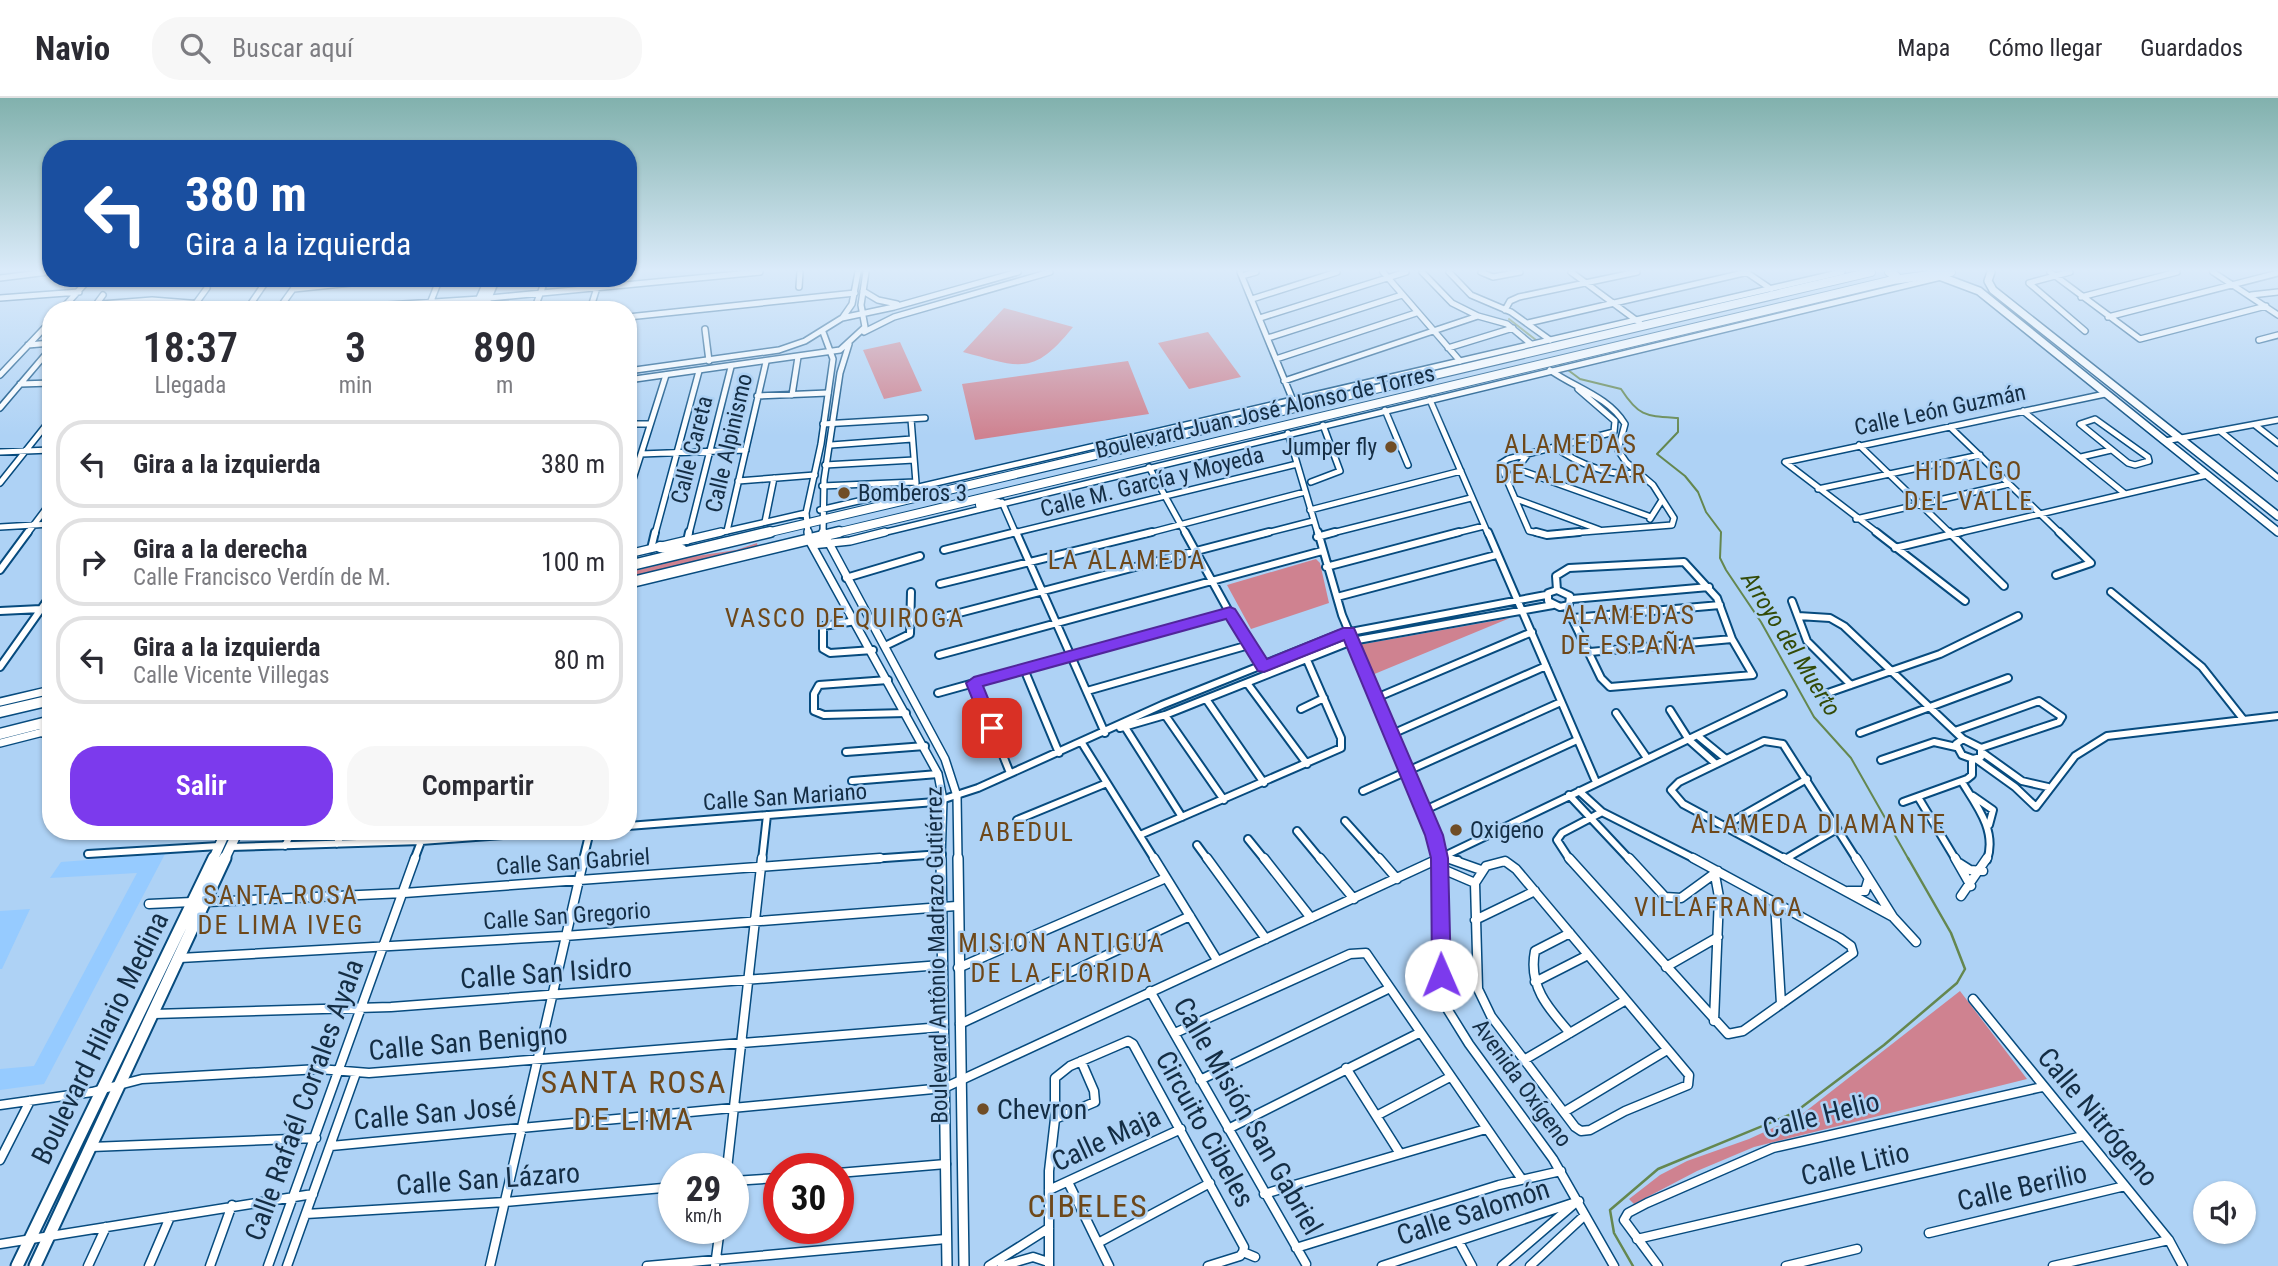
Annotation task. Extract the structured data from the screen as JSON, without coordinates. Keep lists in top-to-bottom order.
{
  "streets": {
    "main road": ["Boulevard Juan José Alonso de Torres", "Boulevard Hilario Medina"],
    "street": [
      "Calle León Guzmán",
      "Calle Alpinismo",
      "Calle Careta",
      "Calle M. García y Moyeda",
      "Calle San Mariano",
      "Calle San Gabriel",
      "Calle San Gregorio",
      "Boulevard Antônio Madrazo Gutiérrez",
      "Calle San Isidro",
      "Calle San Benigno",
      "Avenida Oxígeno",
      "Calle Rafaél Corrales Ayala",
      "Calle San José",
      "Calle Helio",
      "Calle Misión San Gabriel",
      "Calle Nitrógeno",
      "Circuito Cibeles",
      "Calle Maja",
      "Calle Litio",
      "Calle San Lázaro",
      "Calle Berilio",
      "Calle Salomón"
    ]
  },
  "crossings": [
    ["Boulevard Juan José Alonso de Torres", "Calle Alpinismo"],
    ["Boulevard Juan José Alonso de Torres", "Calle Careta"],
    ["Boulevard Juan José Alonso de Torres", "Boulevard Antônio Madrazo Gutiérrez"],
    ["Calle M. García y Moyeda", "Avenida Oxígeno"],
    ["Calle San Mariano", "Boulevard Antônio Madrazo Gutiérrez"],
    ["Calle San Gabriel", "Boulevard Antônio Madrazo Gutiérrez"],
    ["Calle San Gabriel", "Boulevard Hilario Medina"],
    ["Calle San Gabriel", "Calle Rafaél Corrales Ayala"],
    ["Calle San Gregorio", "Boulevard Antônio Madrazo Gutiérrez"],
    ["Calle San Gregorio", "Boulevard Hilario Medina"],
    ["Calle San Gregorio", "Calle Rafaél Corrales Ayala"],
    ["Boulevard Antônio Madrazo Gutiérrez", "Calle San Isidro"],
    ["Boulevard Antônio Madrazo Gutiérrez", "Calle San Benigno"],
    ["Boulevard Antônio Madrazo Gutiérrez", "Calle San José"],
    ["Calle San Isidro", "Boulevard Hilario Medina"],
    ["Calle San Isidro", "Calle Rafaél Corrales Ayala"],
    ["Boulevard Hilario Medina", "Calle San Benigno"],
    ["Calle San Benigno", "Calle Rafaél Corrales Ayala"],
    ["Avenida Oxígeno", "Calle San José"],
    ["Avenida Oxígeno", "Calle Salomón"],
    ["Calle Rafaél Corrales Ayala", "Calle San José"],
    ["Calle Rafaél Corrales Ayala", "Calle San Lázaro"],
    ["Calle San José", "Calle Misión San Gabriel"],
    ["Calle Helio", "Calle Nitrógeno"],
    ["Calle Helio", "Calle Litio"],
    ["Calle Nitrógeno", "Calle Litio"],
    ["Calle Nitrógeno", "Calle Berilio"],
    ["Circuito Cibeles", "Calle Maja"]
  ],
  "districts": [
    "ALAMEDAS DE ALCAZAR",
    "HIDALGO DEL VALLE",
    "LA ALAMEDA",
    "ALAMEDAS DE ESPAÑA",
    "VASCO DE QUIROGA",
    "ALAMEDA DIAMANTE",
    "ABEDUL",
    "SANTA ROSA DE LIMA IVEG",
    "VILLAFRANCA",
    "MISION ANTIGUA DE LA FLORIDA",
    "SANTA ROSA DE LIMA",
    "CIBELES"
  ],
  "water": ["Arroyo del Muerto"],
  "places": [
    "Jumper fly",
    "Bomberos 3",
    "Oxigeno",
    "Chevron"
  ],
  "page": {
    "header": "Navio",
    "search": "Buscar aquí",
    "nav": ["Mapa", "Cómo llegar", "Guardados"],
    "turn": ["380 m", "Gira a la izquierda"],
    "eta": [
      "18:37",
      "Llegada",
      "3",
      "min",
      "890",
      "m"
    ],
    "list": [
      {
        "name": "Gira a la izquierda",
        "value": "380 m"
      },
      {
        "name": "Gira a la derecha",
        "note": "Calle Francisco Verdín de M.",
        "value": "100 m"
      },
      {
        "name": "Gira a la izquierda",
        "note": "Calle Vicente Villegas",
        "value": "80 m"
      }
    ],
    "buttons": ["Salir", "Compartir"],
    "speed": "29 km/h",
    "limit": "30"
  }
}
